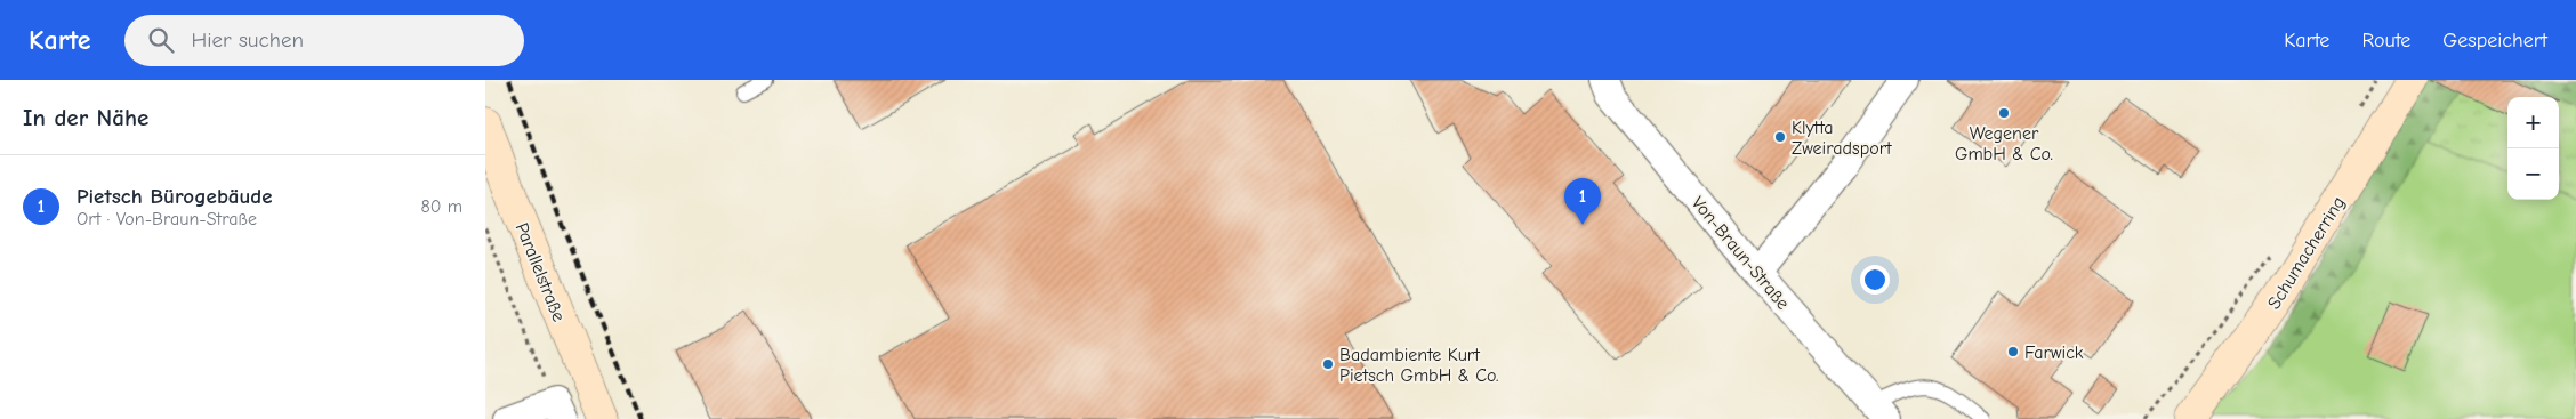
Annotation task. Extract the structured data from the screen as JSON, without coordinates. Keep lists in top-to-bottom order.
{
  "streets": {
    "main road": ["Schumacherring", "Parallelstraße"],
    "street": ["Von-Braun-Straße"]
  },
  "places": [
    "Wegener GmbH & Co.",
    "Klytta Zweiradsport",
    "Farwick",
    "Badambiente Kurt Pietsch GmbH & Co."
  ],
  "page": {
    "header": "Karte",
    "search": "Hier suchen",
    "nav": ["Karte", "Route", "Gespeichert"],
    "heading": "In der Nähe",
    "map_buttons": ["+", "−"],
    "list": [
      {
        "mark": "1",
        "name": "Pietsch Bürogebäude",
        "note": "Ort · Von-Braun-Straße",
        "value": "80 m"
      }
    ],
    "pins": "1"
  }
}
